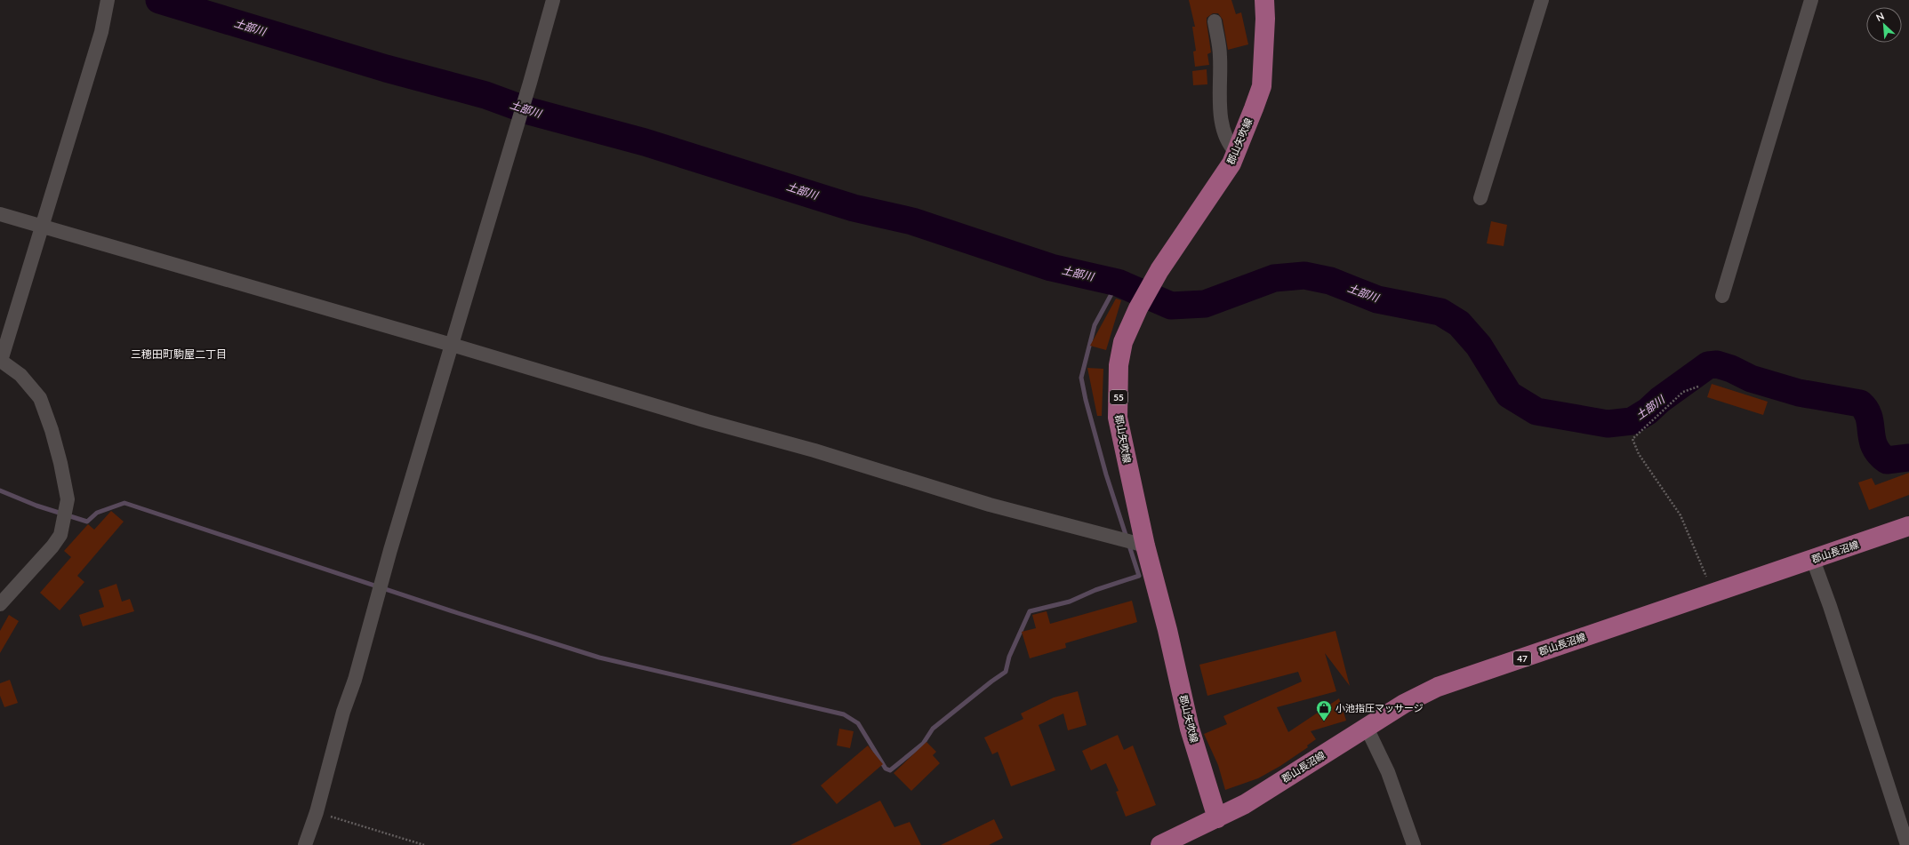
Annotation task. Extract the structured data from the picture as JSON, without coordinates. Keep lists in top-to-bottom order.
{
  "streets": {
    "main road": [
      "郡山矢吹線",
      "55",
      "郡山長沼線",
      "47"
    ]
  },
  "crossings": [
    ["郡山矢吹線", "郡山長沼線"]
  ],
  "districts": ["三穂田町駒屋二丁目"],
  "water": ["土部川"],
  "places": {
    "shop": ["小池指圧マッサージ"]
  },
  "north": "top left"
}
